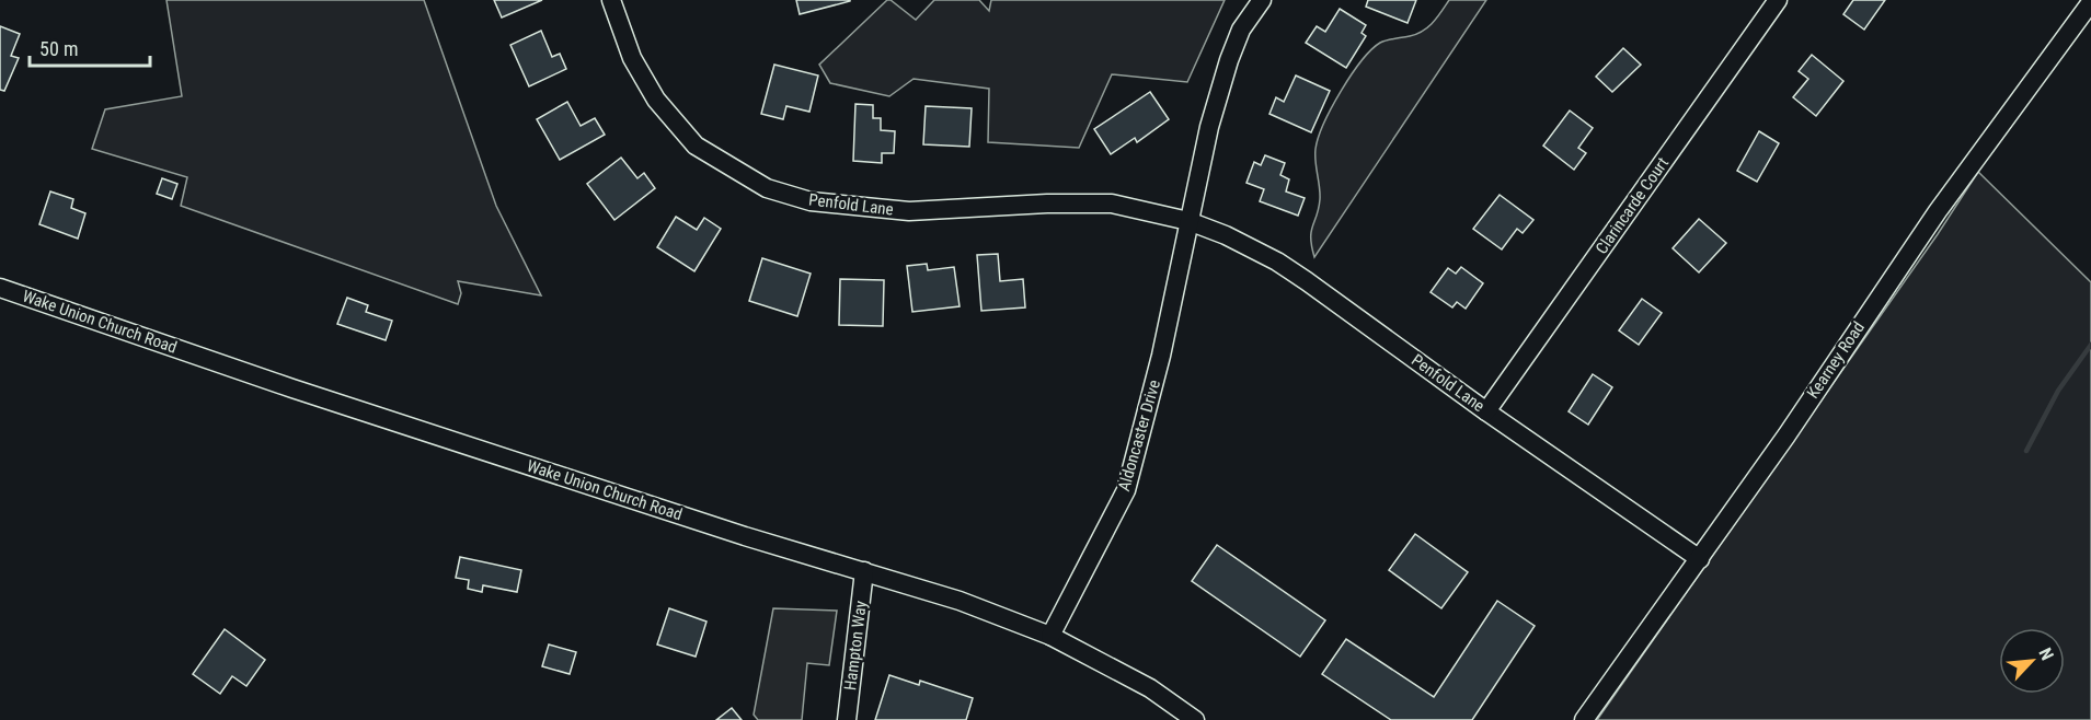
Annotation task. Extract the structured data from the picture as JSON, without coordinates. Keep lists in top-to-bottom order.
{
  "streets": {
    "street": [
      "Penfold Lane",
      "Clarincarde Court",
      "Wake Union Church Road",
      "Kearney Road",
      "Aldoncaster Drive",
      "Hampton Way"
    ]
  },
  "crossings": [
    ["Penfold Lane", "Clarincarde Court"],
    ["Penfold Lane", "Kearney Road"],
    ["Penfold Lane", "Aldoncaster Drive"],
    ["Wake Union Church Road", "Aldoncaster Drive"],
    ["Wake Union Church Road", "Hampton Way"]
  ],
  "scale_bar": "50 m",
  "north": "top right"
}
